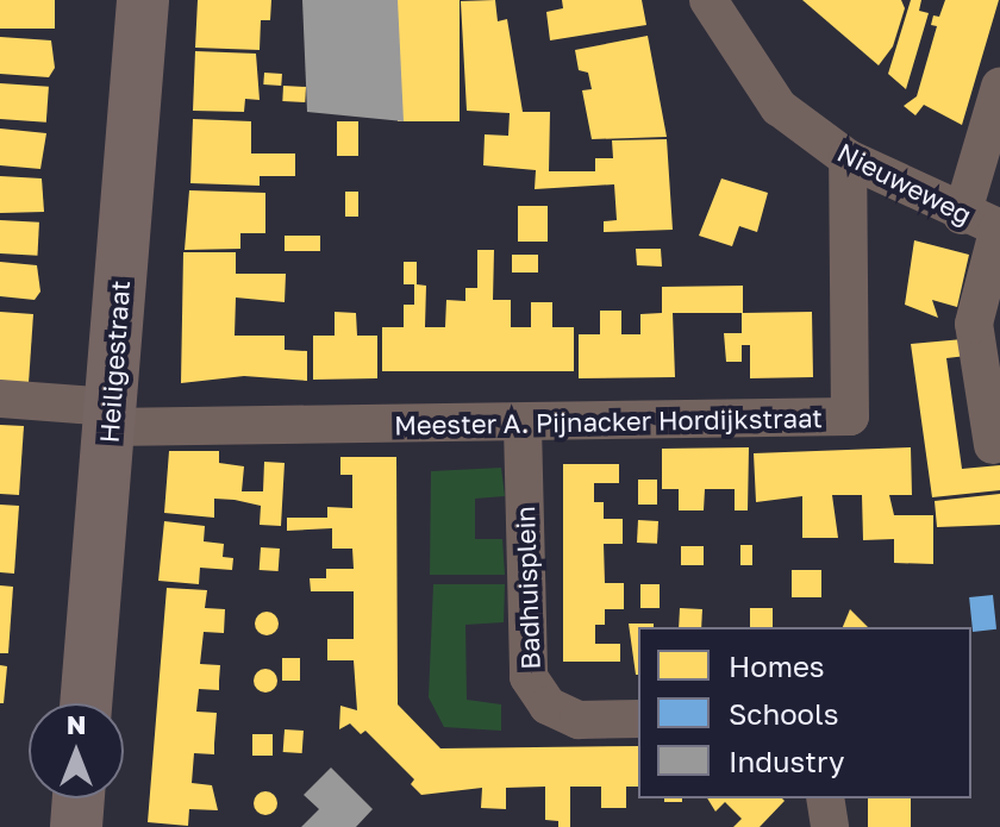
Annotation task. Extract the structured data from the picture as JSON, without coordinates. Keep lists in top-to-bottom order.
{
  "streets": {
    "street": [
      "Nieuweweg",
      "Heiligestraat",
      "Meester A. Pijnacker Hordijkstraat",
      "Badhuisplein"
    ]
  },
  "crossings": [
    ["Nieuweweg", "Meester A. Pijnacker Hordijkstraat"],
    ["Heiligestraat", "Meester A. Pijnacker Hordijkstraat"],
    ["Meester A. Pijnacker Hordijkstraat", "Badhuisplein"]
  ],
  "legend": ["Homes", "Schools", "Industry"],
  "north": "top"
}
